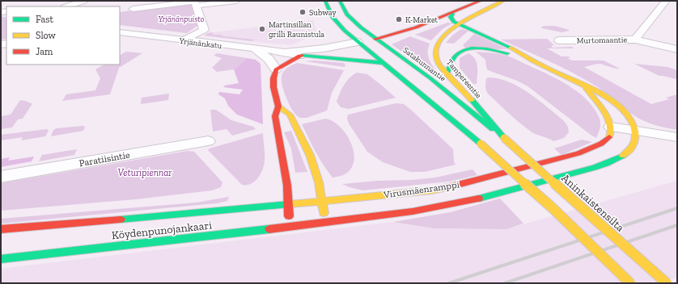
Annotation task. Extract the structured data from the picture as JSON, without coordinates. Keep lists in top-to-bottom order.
{
  "streets": {
    "main road": [
      "Yrjänänkatu",
      "Satakunnantie",
      "Tampereentie",
      "Virusmäenramppi",
      "Aninkaistensilta",
      "Köydenpunojankaari"
    ],
    "street": ["Murtomaantie", "Paratiisintie"]
  },
  "crossings": [
    ["Satakunnantie", "Tampereentie"],
    ["Satakunnantie", "Aninkaistensilta"],
    ["Tampereentie", "Aninkaistensilta"],
    ["Virusmäenramppi", "Köydenpunojankaari"]
  ],
  "parks": ["Yrjänänpuisto", "Veturipiennar"],
  "places": ["Subway", "K-Market", "Martinsillan grilli Raunistula"],
  "legend": ["Fast", "Slow", "Jam"]
}
